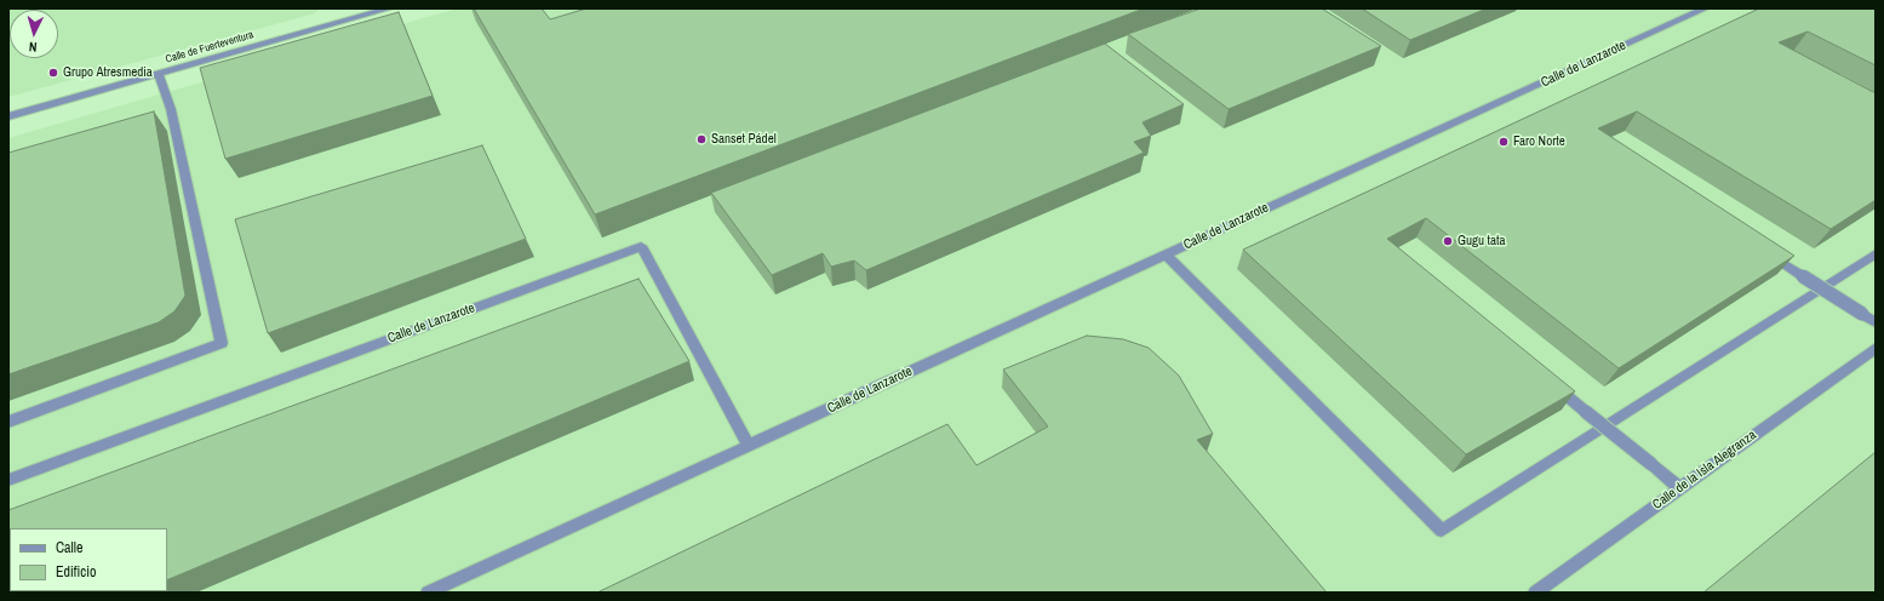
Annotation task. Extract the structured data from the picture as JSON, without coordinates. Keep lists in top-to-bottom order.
{
  "streets": {
    "street": ["Calle de Fuerteventura", "Calle de Lanzarote", "Calle de la Isla Alegranza"]
  },
  "places": [
    "Grupo Atresmedia",
    "Sanset Pádel",
    "Faro Norte",
    "Gugu tata"
  ],
  "legend": ["Calle", "Edificio"],
  "north": "bottom"
}
